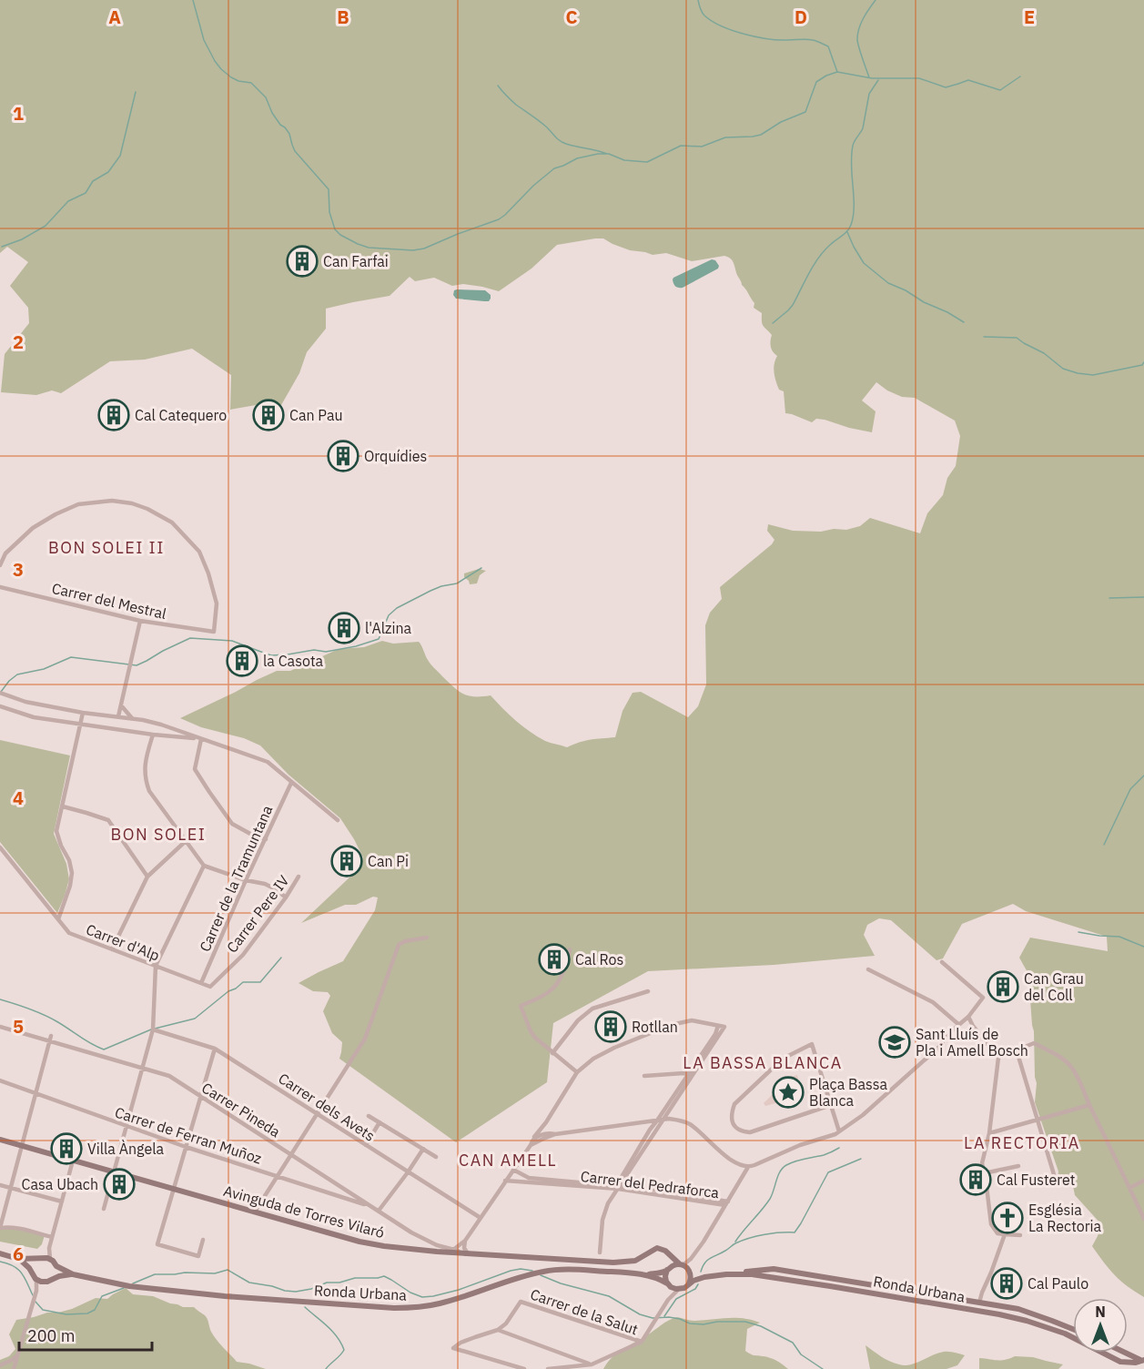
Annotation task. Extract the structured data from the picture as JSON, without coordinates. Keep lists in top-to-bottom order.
{
  "streets": {
    "main road": ["Avinguda de Torres Vilaró", "Ronda Urbana"],
    "street": [
      "Carrer del Mestral",
      "Carrer de la Tramuntana",
      "Carrer Pere IV",
      "Carrer d'Alp",
      "Carrer dels Avets",
      "Carrer Pineda",
      "Carrer de Ferran Muñoz",
      "Carrer del Pedraforca",
      "Carrer de la Salut"
    ]
  },
  "crossings": [
    ["Carrer de la Tramuntana", "Carrer d'Alp"],
    ["Carrer Pere IV", "Carrer d'Alp"],
    ["Carrer Pineda", "Carrer de Ferran Muñoz"],
    ["Carrer Pineda", "Avinguda de Torres Vilaró"]
  ],
  "districts": [
    "BON SOLEI II",
    "BON SOLEI",
    "LA BASSA BLANCA",
    "LA RECTORIA",
    "CAN AMELL"
  ],
  "places": {
    "building": [
      "Can Farfai",
      "Cal Catequero",
      "Can Pau",
      "Orquídies",
      "l'Alzina",
      "la Casota",
      "Can Pi",
      "Cal Ros",
      "Can Grau del Coll",
      "Rotllan",
      "Villa Àngela",
      "Cal Fusteret",
      "Casa Ubach",
      "Cal Paulo"
    ],
    "school or university": ["Sant Lluís de Pla i Amell Bosch"],
    "place": ["Plaça Bassa Blanca"],
    "church": ["Església La Rectoria"]
  },
  "scale_bar": "200 m",
  "north": "top",
  "grid": {
    "columns": [
      "A",
      "B",
      "C",
      "D",
      "E"
    ],
    "rows": [
      "1",
      "2",
      "3",
      "4",
      "5",
      "6"
    ]
  }
}
